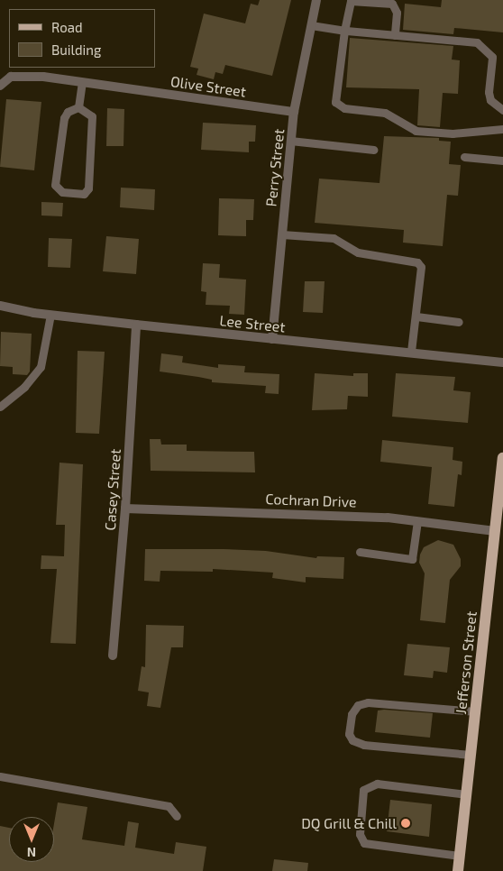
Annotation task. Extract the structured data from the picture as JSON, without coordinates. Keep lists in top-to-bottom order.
{
  "streets": {
    "main road": ["Jefferson Street"],
    "street": [
      "Olive Street",
      "Perry Street",
      "Lee Street",
      "Casey Street",
      "Cochran Drive"
    ]
  },
  "crossings": [
    ["Olive Street", "Perry Street"],
    ["Perry Street", "Lee Street"],
    ["Lee Street", "Casey Street"],
    ["Casey Street", "Cochran Drive"],
    ["Cochran Drive", "Jefferson Street"]
  ],
  "places": ["DQ Grill & Chill"],
  "legend": ["Road", "Building"],
  "north": "bottom"
}
